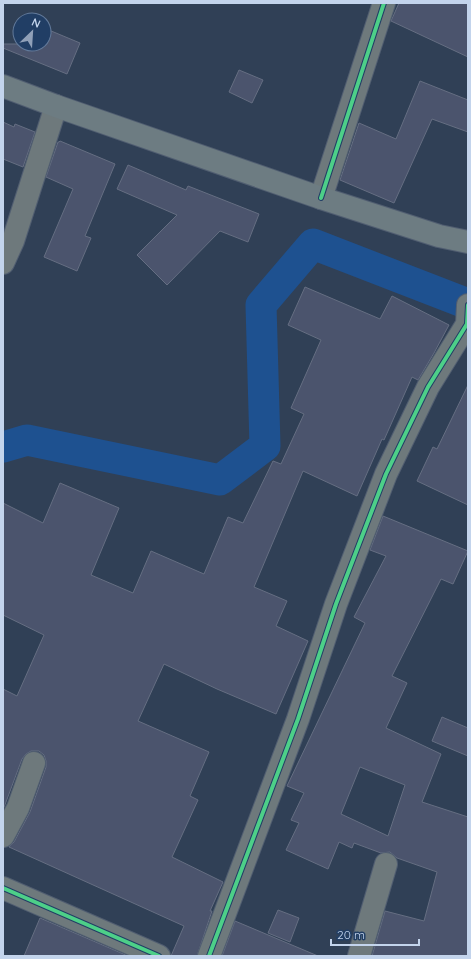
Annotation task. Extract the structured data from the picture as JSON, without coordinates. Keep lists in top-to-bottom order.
{
  "scale_bar": "20 m",
  "north": "top right"
}
